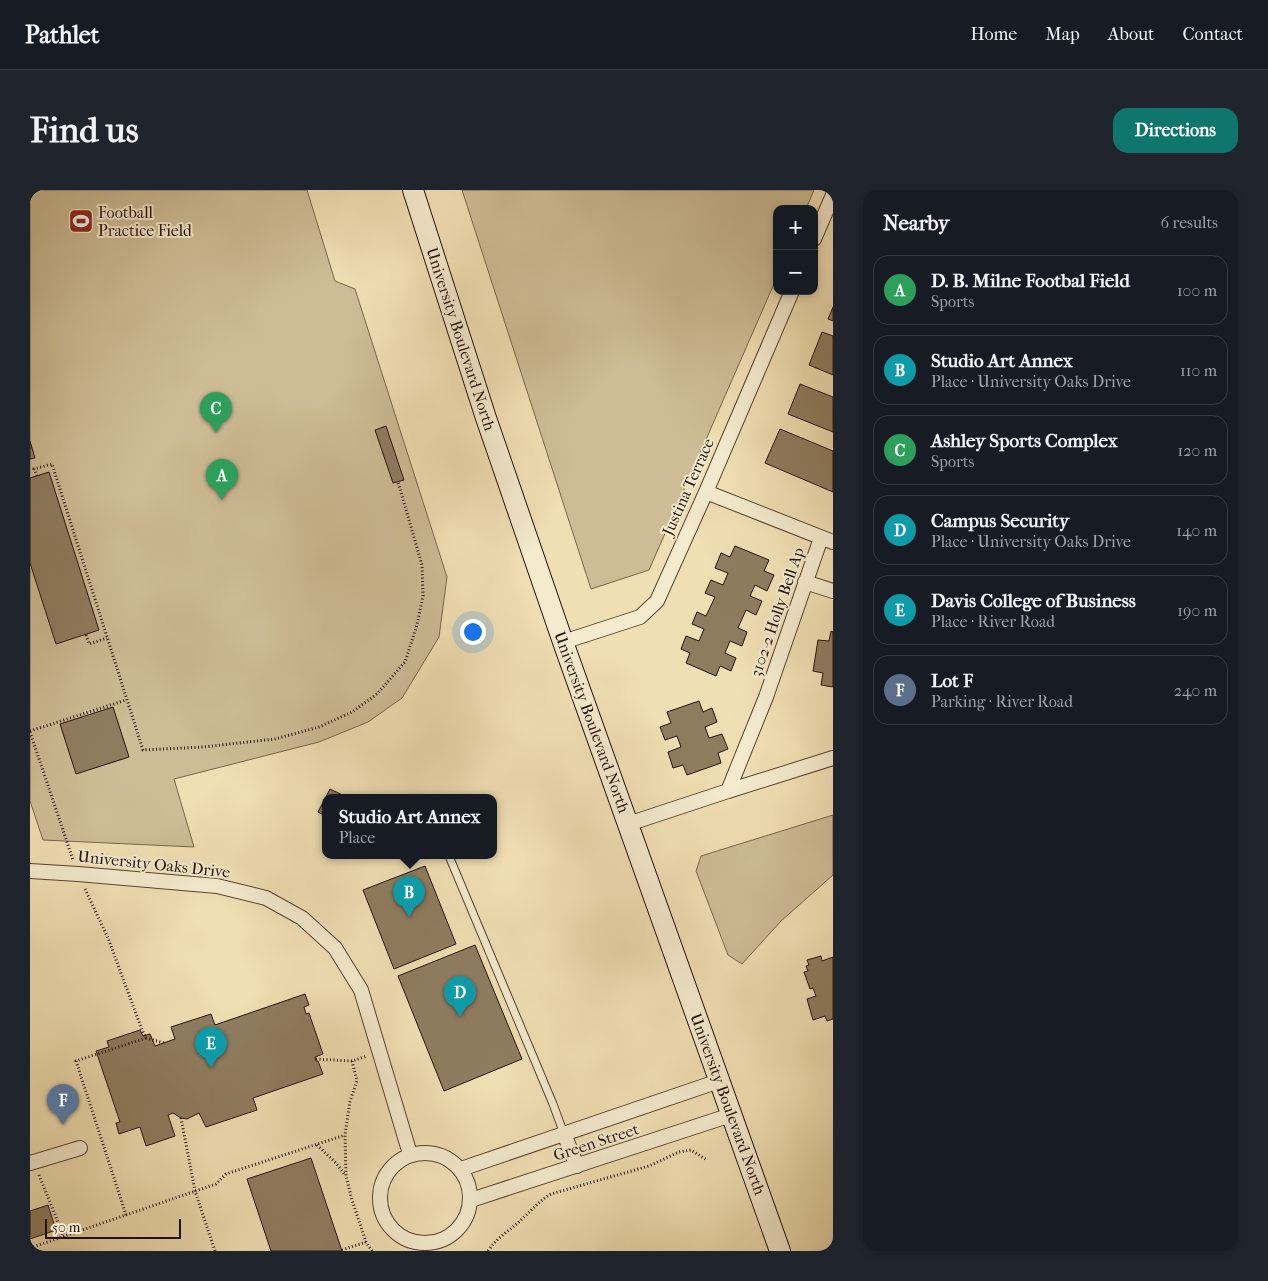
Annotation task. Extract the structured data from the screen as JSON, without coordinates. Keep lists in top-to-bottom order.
{
  "streets": {
    "main road": ["University Boulevard North"],
    "street": [
      "Justina Terrace",
      "3102-2 Holly Bell Ap",
      "University Oaks Drive",
      "Green Street"
    ]
  },
  "crossings": [
    ["University Boulevard North", "Justina Terrace"],
    ["University Boulevard North", "Green Street"],
    ["University Oaks Drive", "Green Street"]
  ],
  "places": {
    "sports": ["Football Practice Field"]
  },
  "scale_bar": "50 m",
  "page": {
    "header": "Pathlet",
    "nav": [
      "Home",
      "Map",
      "About",
      "Contact"
    ],
    "buttons": "Directions",
    "title": "Find us",
    "heading": ["Nearby", "6 results"],
    "map_buttons": ["+", "−"],
    "list": [
      {
        "mark": "A",
        "name": "D. B. Milne Footbal Field",
        "note": "Sports",
        "value": "100 m"
      },
      {
        "mark": "B",
        "name": "Studio Art Annex",
        "note": "Place · University Oaks Drive",
        "value": "110 m"
      },
      {
        "mark": "C",
        "name": "Ashley Sports Complex",
        "note": "Sports",
        "value": "120 m"
      },
      {
        "mark": "D",
        "name": "Campus Security",
        "note": "Place · University Oaks Drive",
        "value": "140 m"
      },
      {
        "mark": "E",
        "name": "Davis College of Business",
        "note": "Place · River Road",
        "value": "190 m"
      },
      {
        "mark": "F",
        "name": "Lot F",
        "note": "Parking · River Road",
        "value": "240 m"
      }
    ],
    "pins": [
      "C",
      "A",
      "B",
      "D",
      "E",
      "F"
    ],
    "popup": ["Studio Art Annex", "Place"],
    "scale": "50 m"
  }
}
